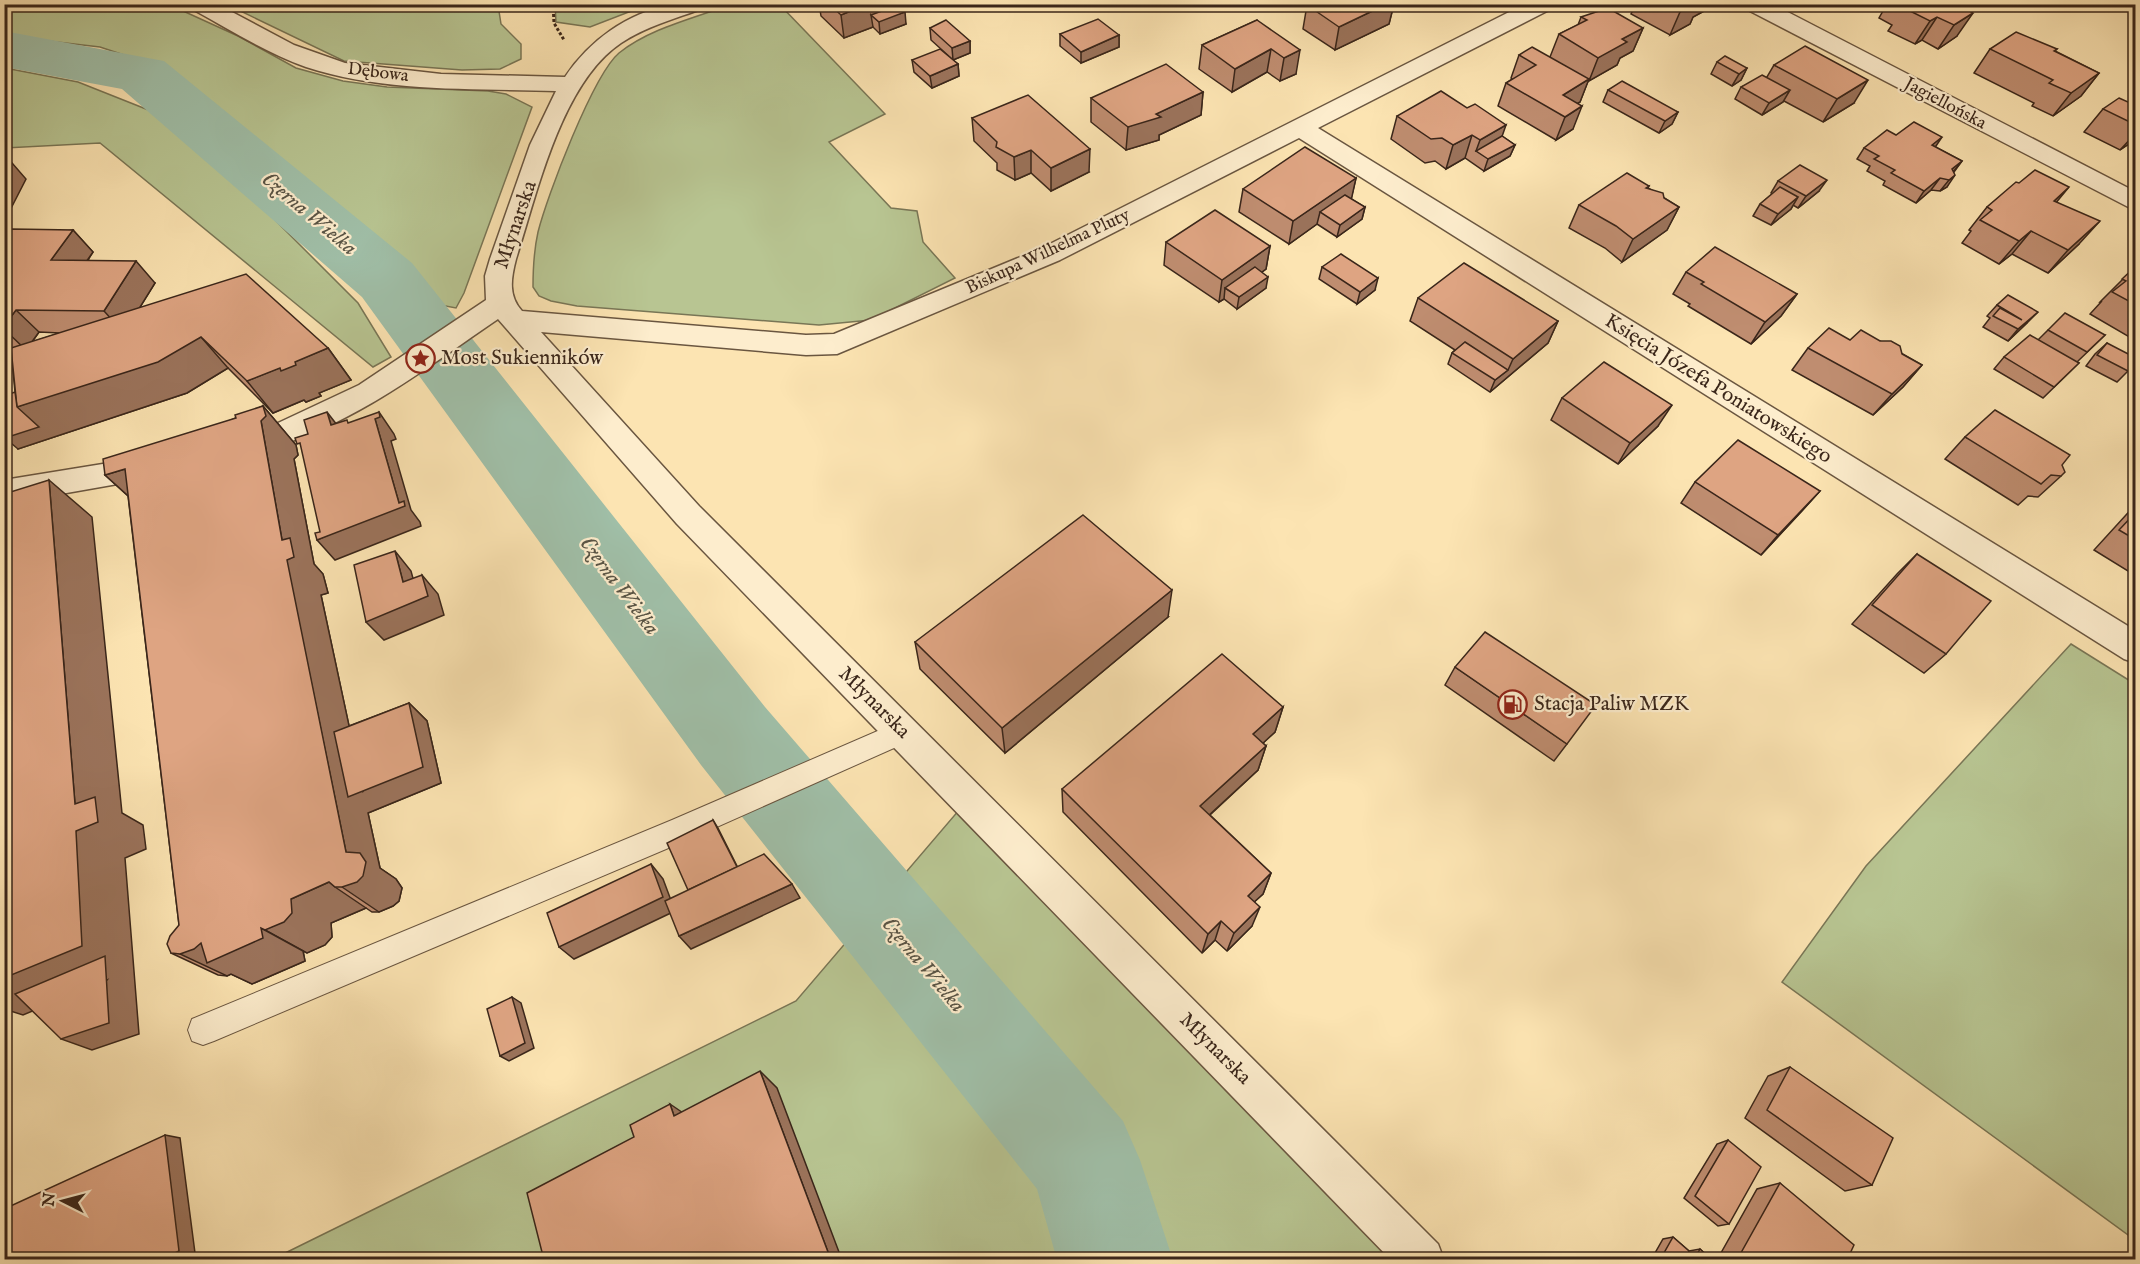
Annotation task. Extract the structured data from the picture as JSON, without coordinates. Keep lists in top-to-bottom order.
{
  "streets": {
    "street": [
      "Dębowa",
      "Jagiellońska",
      "Młynarska",
      "Biskupa Wilhelma Pluty",
      "Księcia Józefa Poniatowskiego"
    ]
  },
  "crossings": [
    ["Dębowa", "Młynarska"],
    ["Młynarska", "Biskupa Wilhelma Pluty"],
    ["Biskupa Wilhelma Pluty", "Księcia Józefa Poniatowskiego"]
  ],
  "water": ["Czerna Wielka"],
  "places": {
    "place": ["Most Sukienników"],
    "fuel station": ["Stacja Paliw MZK"]
  },
  "north": "left"
}
